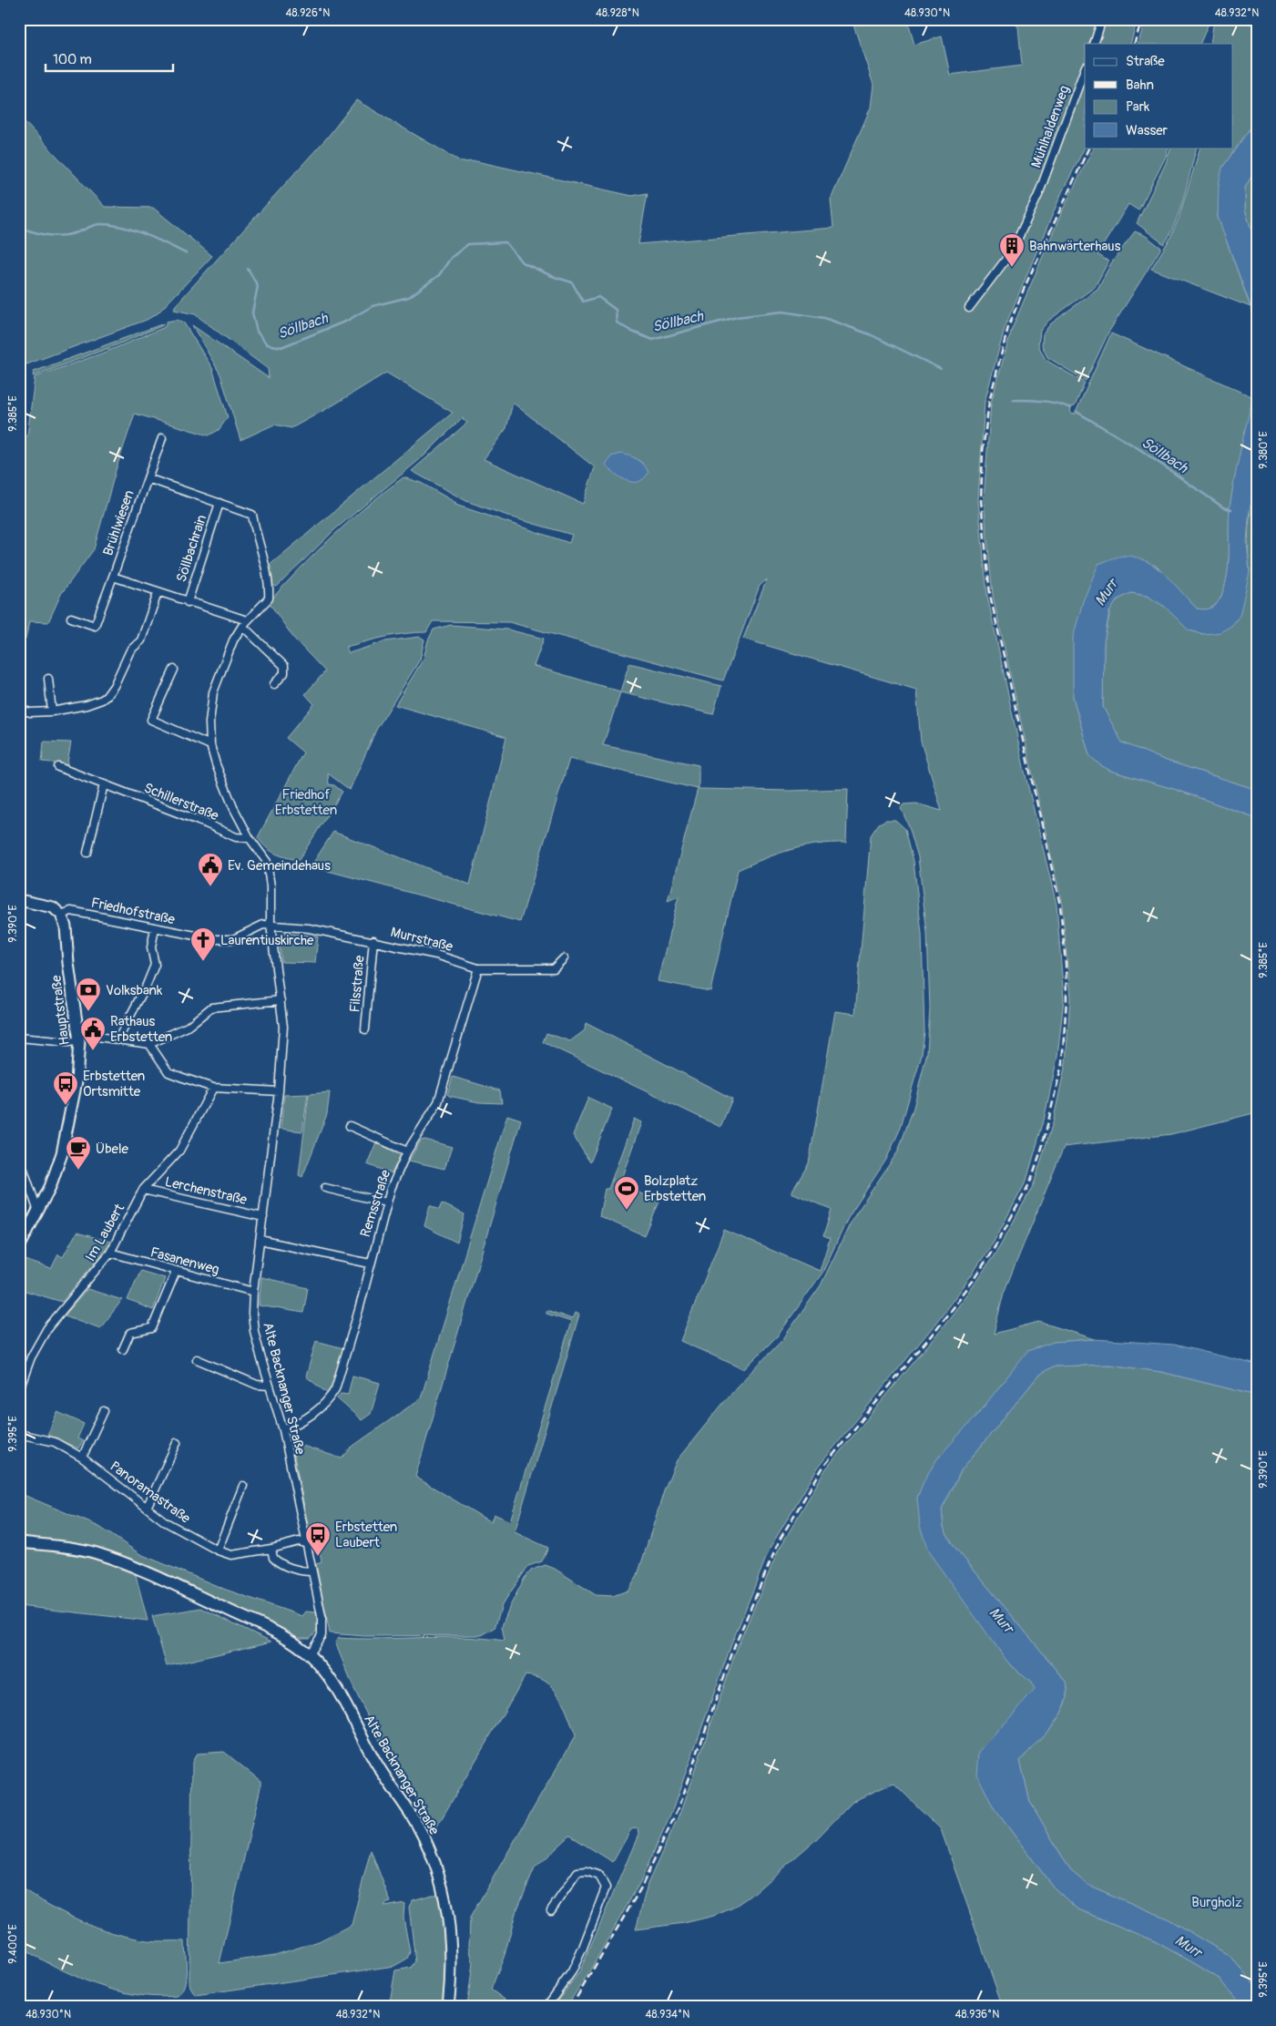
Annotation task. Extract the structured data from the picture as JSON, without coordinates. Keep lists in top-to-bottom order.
{
  "streets": {
    "street": [
      "Mühlhaldenweg",
      "Brühlwiesen",
      "Söllbachrain",
      "Schillerstraße",
      "Friedhofstraße",
      "Murrstraße",
      "Filsstraße",
      "Hauptstraße",
      "Lerchenstraße",
      "Remsstraße",
      "Im Laubert",
      "Fasanenweg",
      "Alte Backnanger Straße",
      "Panoramastraße"
    ]
  },
  "crossings": [
    ["Brühlwiesen", "Söllbachrain"],
    ["Friedhofstraße", "Murrstraße"],
    ["Friedhofstraße", "Hauptstraße"],
    ["Friedhofstraße", "Alte Backnanger Straße"],
    ["Murrstraße", "Filsstraße"],
    ["Murrstraße", "Remsstraße"],
    ["Murrstraße", "Alte Backnanger Straße"],
    ["Lerchenstraße", "Im Laubert"],
    ["Lerchenstraße", "Alte Backnanger Straße"],
    ["Remsstraße", "Alte Backnanger Straße"],
    ["Im Laubert", "Fasanenweg"],
    ["Fasanenweg", "Alte Backnanger Straße"],
    ["Alte Backnanger Straße", "Panoramastraße"]
  ],
  "water": ["Söllbach", "Murr"],
  "parks": ["Friedhof Erbstetten", "Burgholz"],
  "places": {
    "building": ["Bahnwärterhaus"],
    "public building": ["Ev. Gemeindehaus", "Rathaus Erbstetten"],
    "church": ["Laurentiuskirche"],
    "bank": ["Volksbank"],
    "bus stop": ["Erbstetten Ortsmitte", "Erbstetten Laubert"],
    "cafe": ["Übele"],
    "sports": ["Bolzplatz Erbstetten"]
  },
  "legend": [
    "Straße",
    "Bahn",
    "Park",
    "Wasser"
  ],
  "scale_bar": "100 m",
  "coordinates": [
    "48.926°N",
    "48.928°N",
    "48.930°N",
    "48.932°N",
    "9.385°E",
    "9.380°E",
    "9.390°E",
    "9.395°E",
    "9.400°E",
    "48.934°N",
    "48.936°N"
  ]
}
